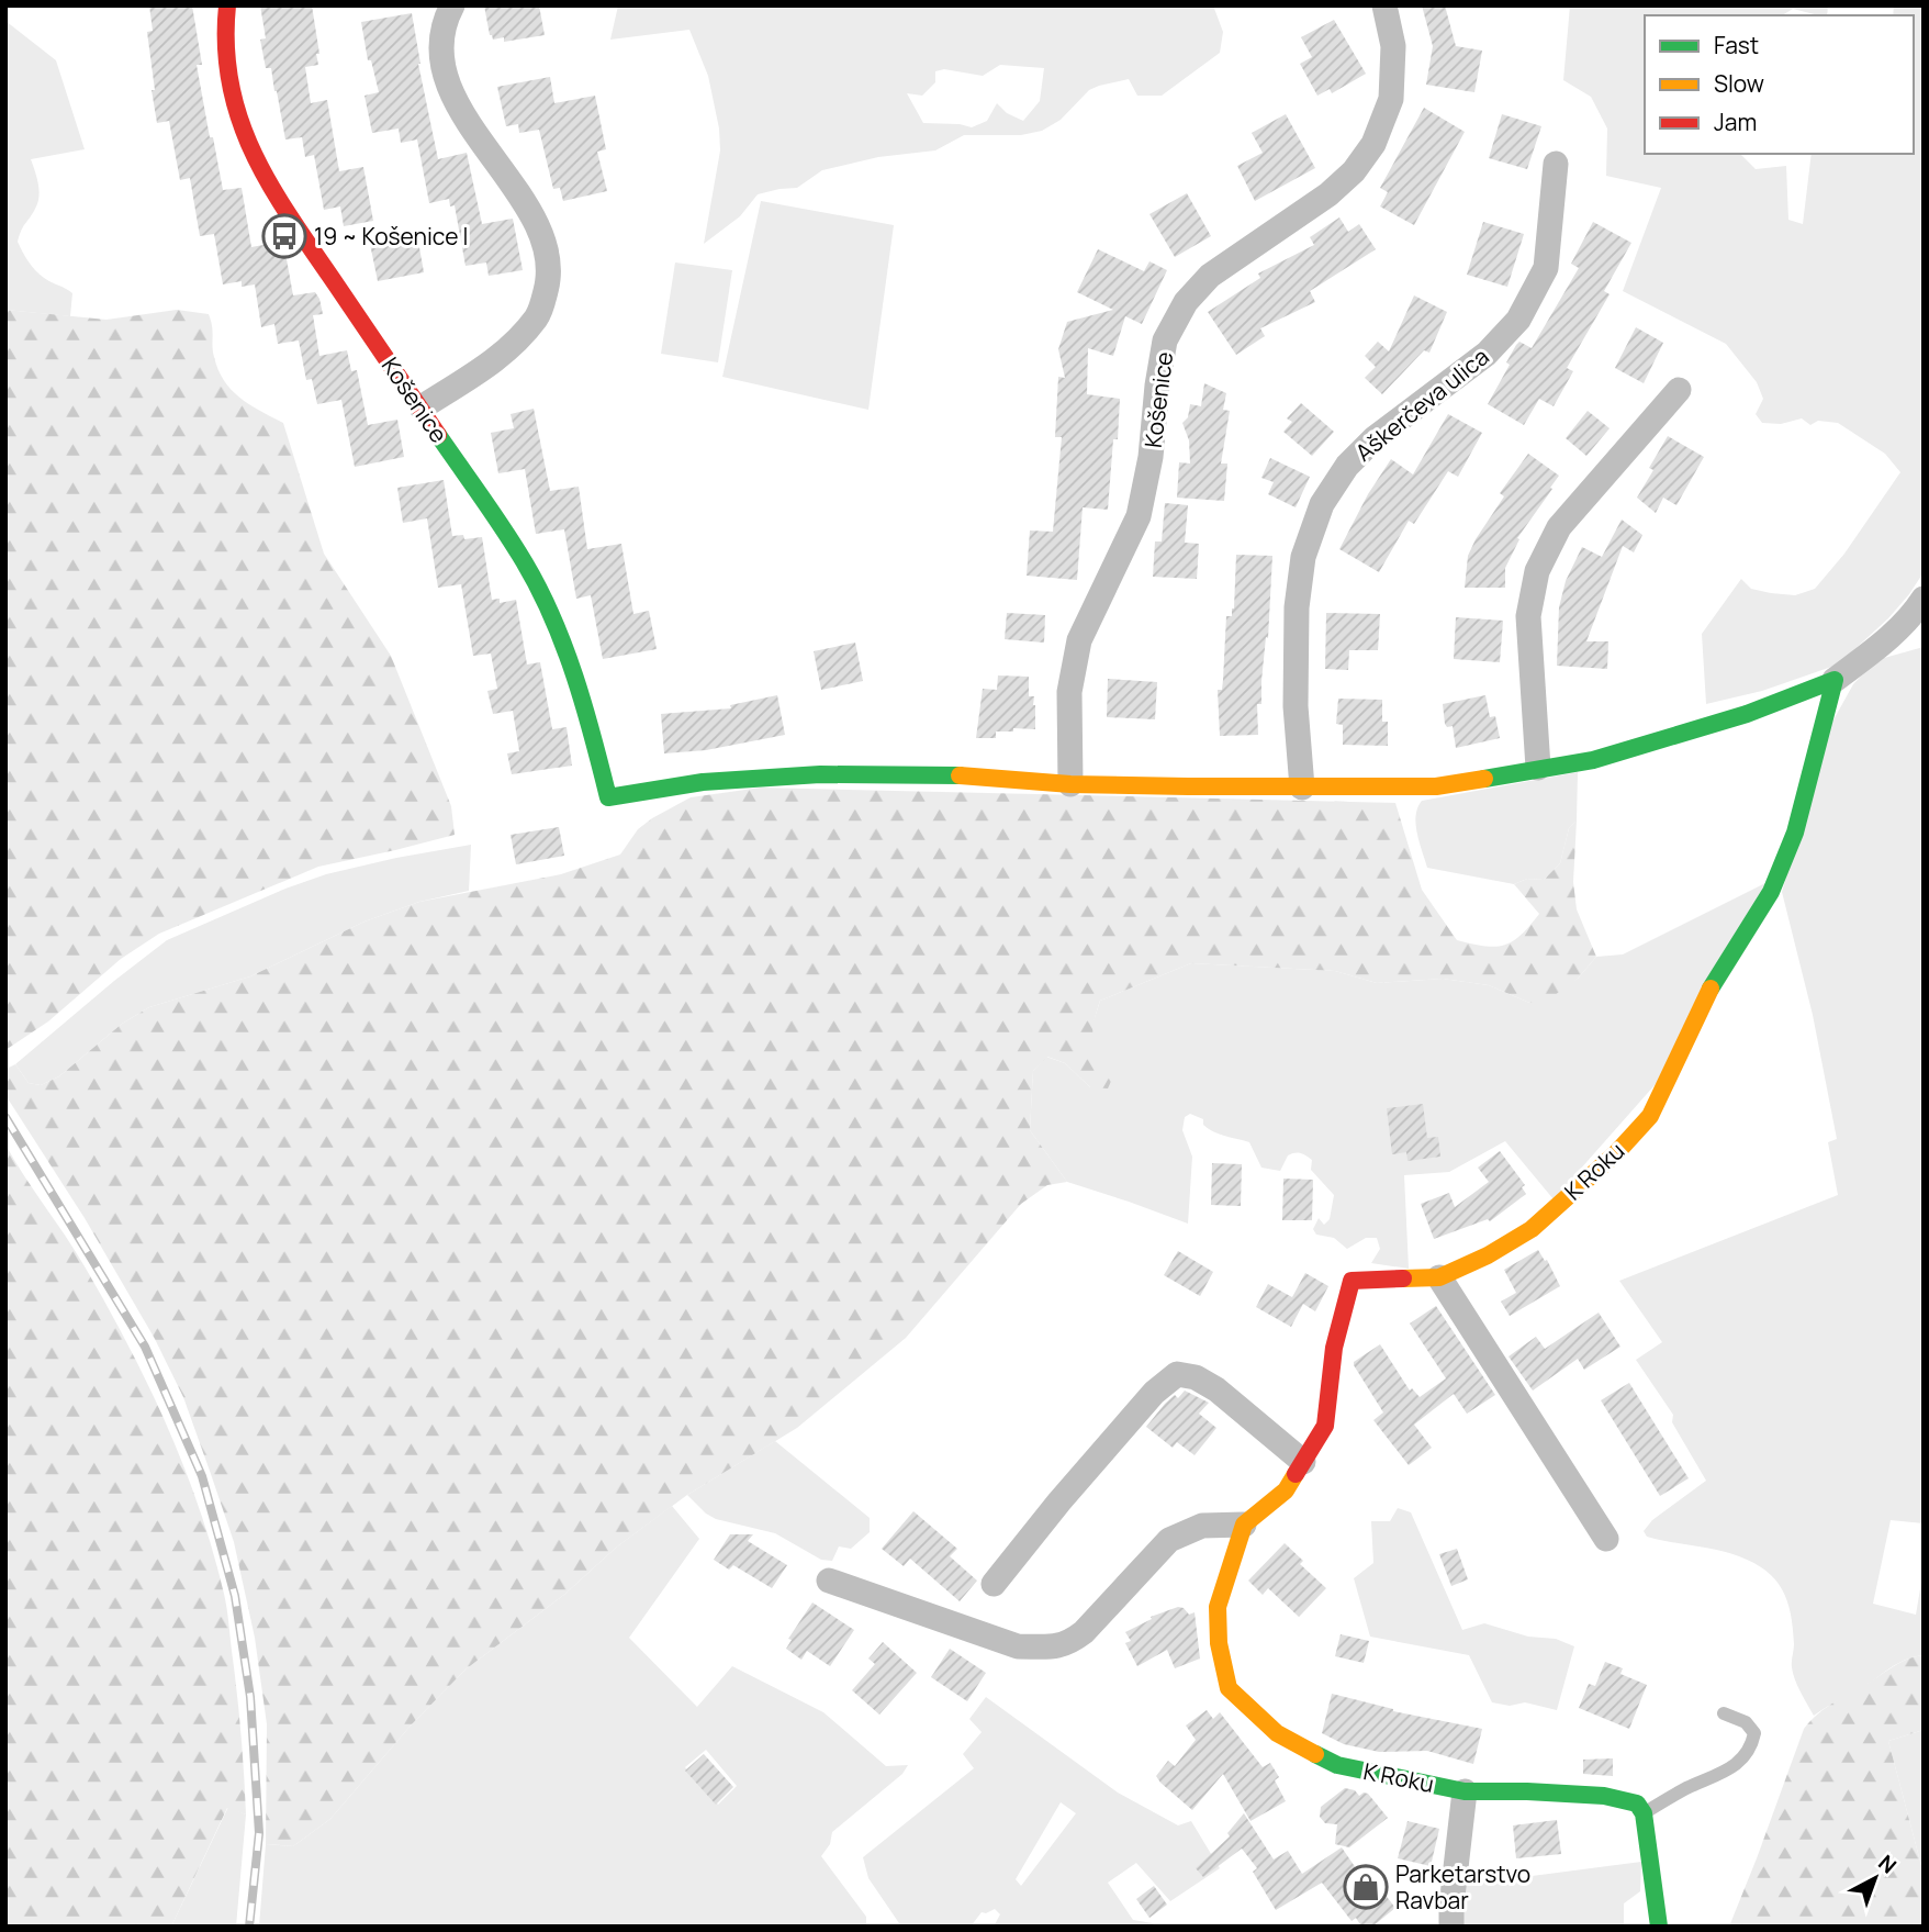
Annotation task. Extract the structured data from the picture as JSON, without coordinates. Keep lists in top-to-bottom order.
{
  "streets": {
    "street": ["Košenice", "Aškerčeva ulica", "K Roku"]
  },
  "places": {
    "bus stop": ["19 ~ Košenice I"],
    "shop": ["Parketarstvo Ravbar"]
  },
  "legend": ["Fast", "Slow", "Jam"],
  "north": "top right"
}
